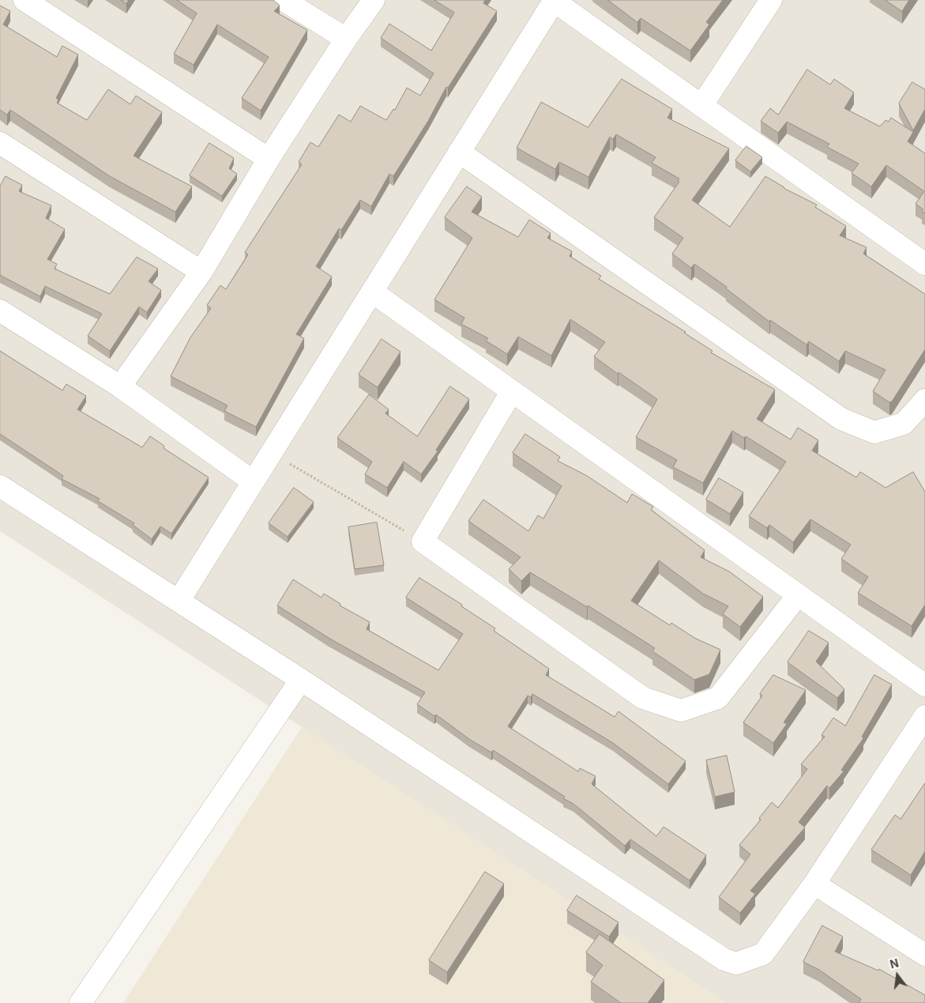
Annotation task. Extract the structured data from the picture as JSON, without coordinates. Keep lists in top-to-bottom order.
{
  "north": "top"
}
